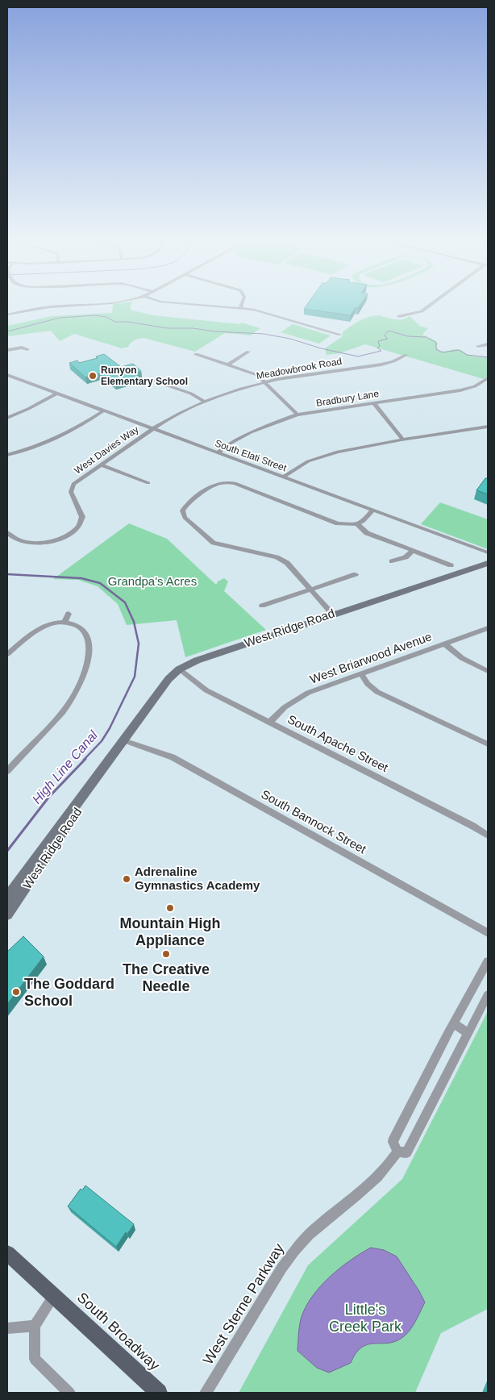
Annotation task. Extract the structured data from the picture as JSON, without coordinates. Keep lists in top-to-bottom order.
{
  "streets": {
    "main road": ["South Broadway"],
    "street": [
      "Meadowbrook Road",
      "Bradbury Lane",
      "West Davies Way",
      "South Elati Street",
      "West Ridge Road",
      "West Briarwood Avenue",
      "South Apache Street",
      "South Bannock Street",
      "West Sterne Parkway"
    ]
  },
  "crossings": [
    ["Meadowbrook Road", "West Davies Way"],
    ["Meadowbrook Road", "South Elati Street"],
    ["Bradbury Lane", "South Elati Street"],
    ["West Davies Way", "South Elati Street"],
    ["West Ridge Road", "South Apache Street"],
    ["West Ridge Road", "South Bannock Street"],
    ["West Briarwood Avenue", "South Apache Street"]
  ],
  "water": ["High Line Canal"],
  "parks": ["Grandpa's Acres", "Little's Creek Park"],
  "places": [
    "Runyon Elementary School",
    "Adrenaline Gymnastics Academy",
    "Mountain High Appliance",
    "The Creative Needle",
    "The Goddard School"
  ]
}
